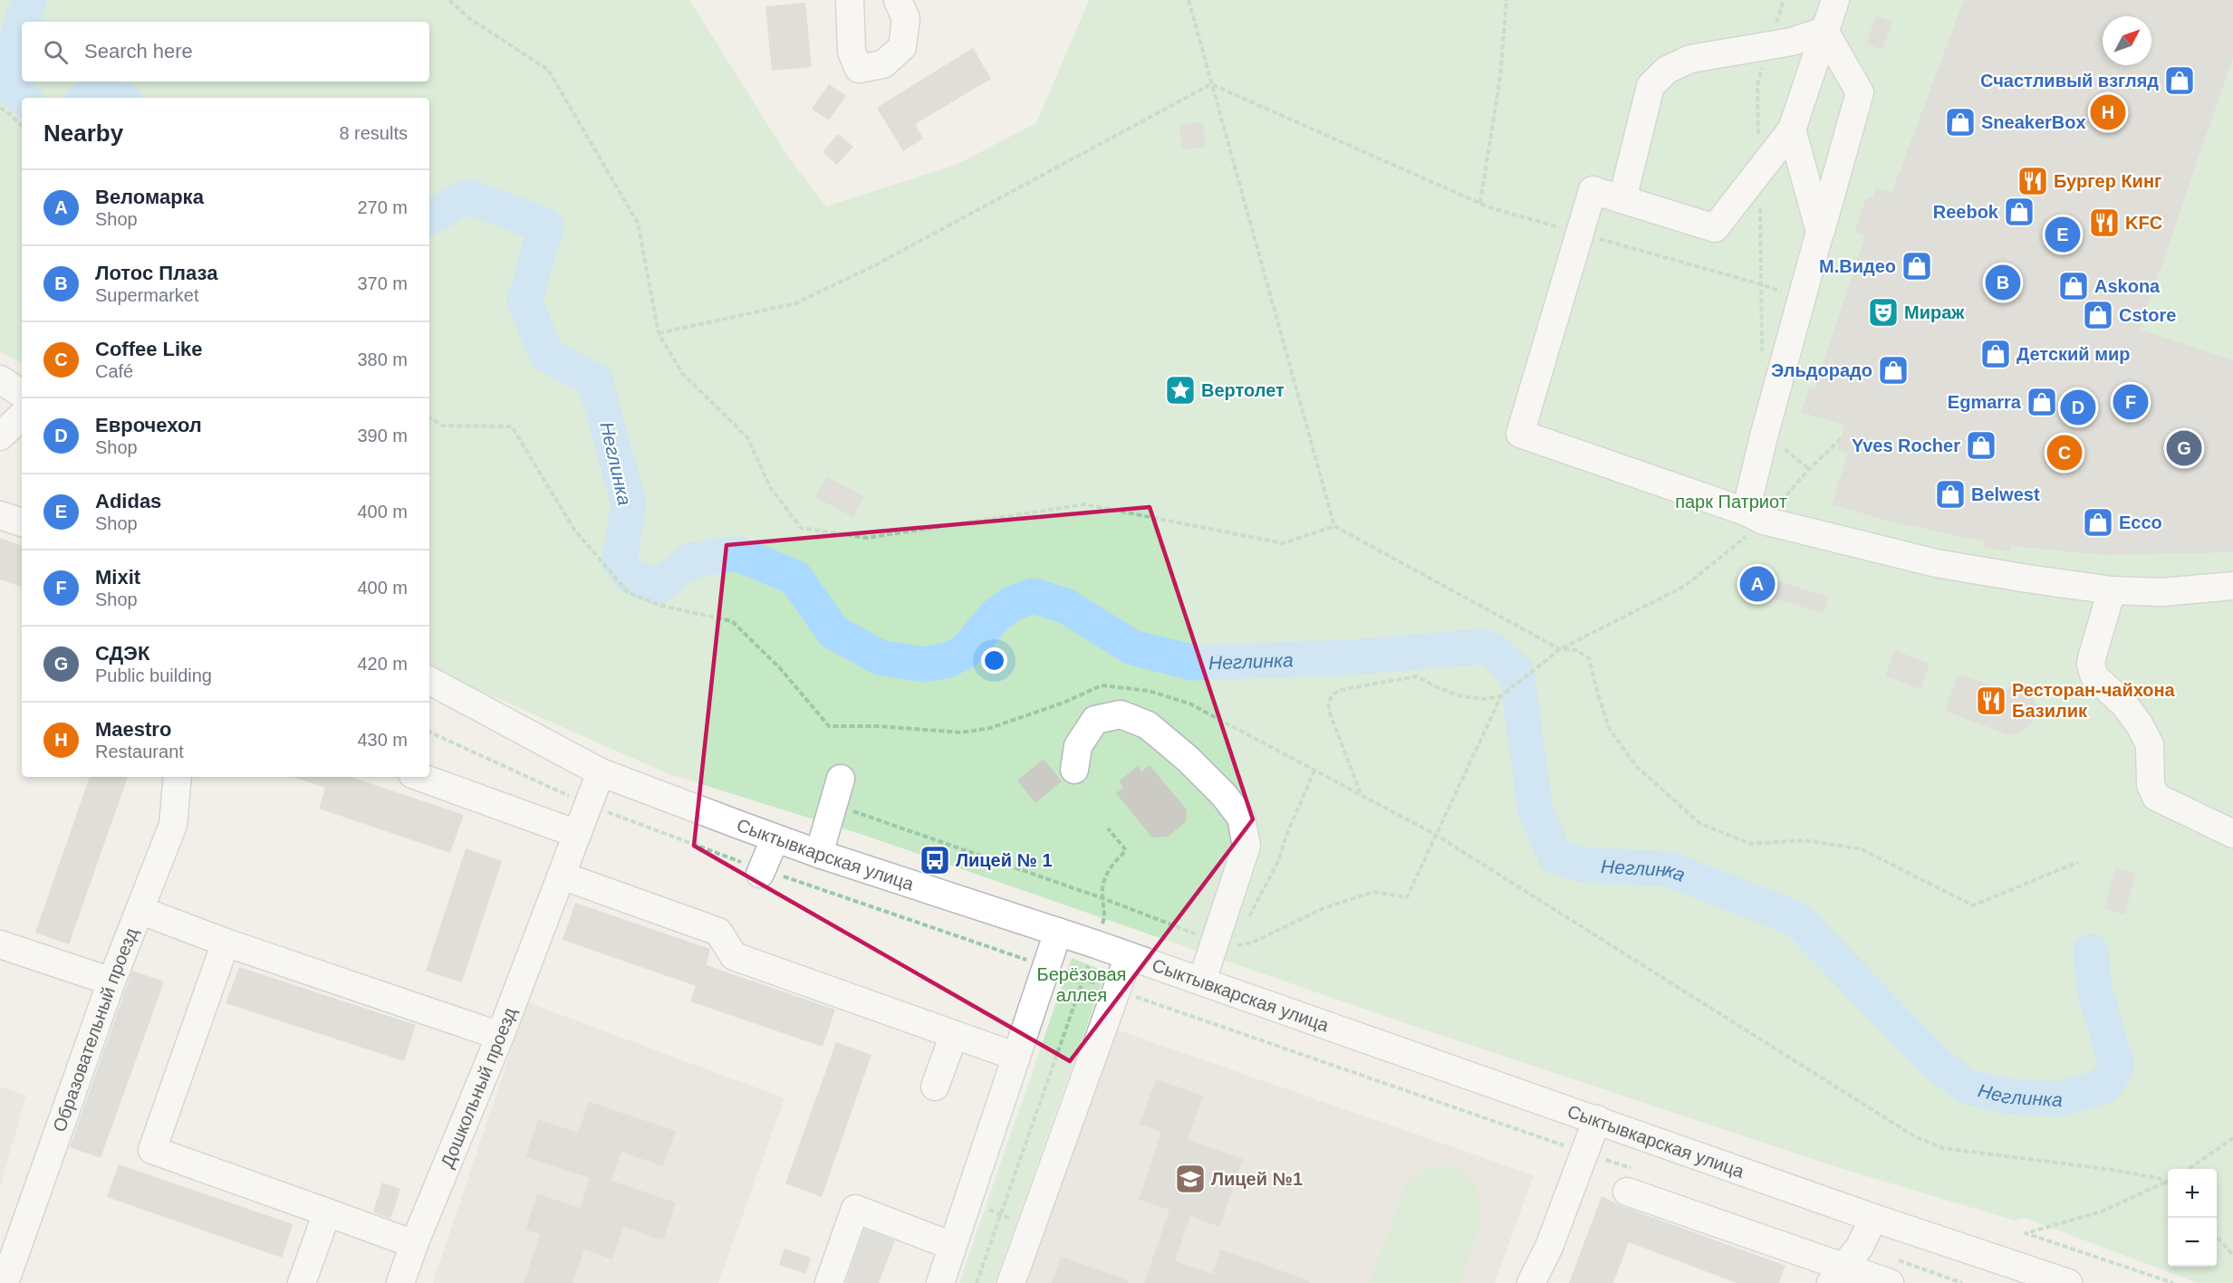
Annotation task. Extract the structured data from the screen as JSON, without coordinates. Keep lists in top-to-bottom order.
{
  "streets": {
    "street": ["Сыктывкарская улица", "Образовательный проезд", "Дошкольный проезд"]
  },
  "crossings": [
    ["Сыктывкарская улица", "Дошкольный проезд"]
  ],
  "water": ["Неглинка"],
  "parks": ["парк Патриот", "Берёзовая аллея"],
  "places": {
    "shop": [
      "Счастливый взгляд",
      "SneakerBox",
      "Reebok",
      "М.Видео",
      "Askona",
      "Cstore",
      "Детский мир",
      "Эльдорадо",
      "Egmarra",
      "Yves Rocher",
      "Belwest",
      "Ecco"
    ],
    "restaurant": ["Бургер Кинг", "KFC", "Ресторан-чайхона Базилик"],
    "theatre": ["Мираж"],
    "place": ["Вертолет"],
    "bus stop": ["Лицей № 1"],
    "school or university": ["Лицей №1"]
  },
  "north": "top right",
  "page": {
    "search": "Search here",
    "pins": [
      "H",
      "E",
      "B",
      "F",
      "D",
      "G",
      "C",
      "A"
    ],
    "heading": ["Nearby", "8 results"],
    "list": [
      {
        "mark": "A",
        "name": "Веломарка",
        "note": "Shop",
        "value": "270 m"
      },
      {
        "mark": "B",
        "name": "Лотос Плаза",
        "note": "Supermarket",
        "value": "370 m"
      },
      {
        "mark": "C",
        "name": "Coffee Like",
        "note": "Café",
        "value": "380 m"
      },
      {
        "mark": "D",
        "name": "Еврочехол",
        "note": "Shop",
        "value": "390 m"
      },
      {
        "mark": "E",
        "name": "Adidas",
        "note": "Shop",
        "value": "400 m"
      },
      {
        "mark": "F",
        "name": "Mixit",
        "note": "Shop",
        "value": "400 m"
      },
      {
        "mark": "G",
        "name": "СДЭК",
        "note": "Public building",
        "value": "420 m"
      },
      {
        "mark": "H",
        "name": "Maestro",
        "note": "Restaurant",
        "value": "430 m"
      }
    ],
    "map_buttons": ["+", "−"]
  }
}
